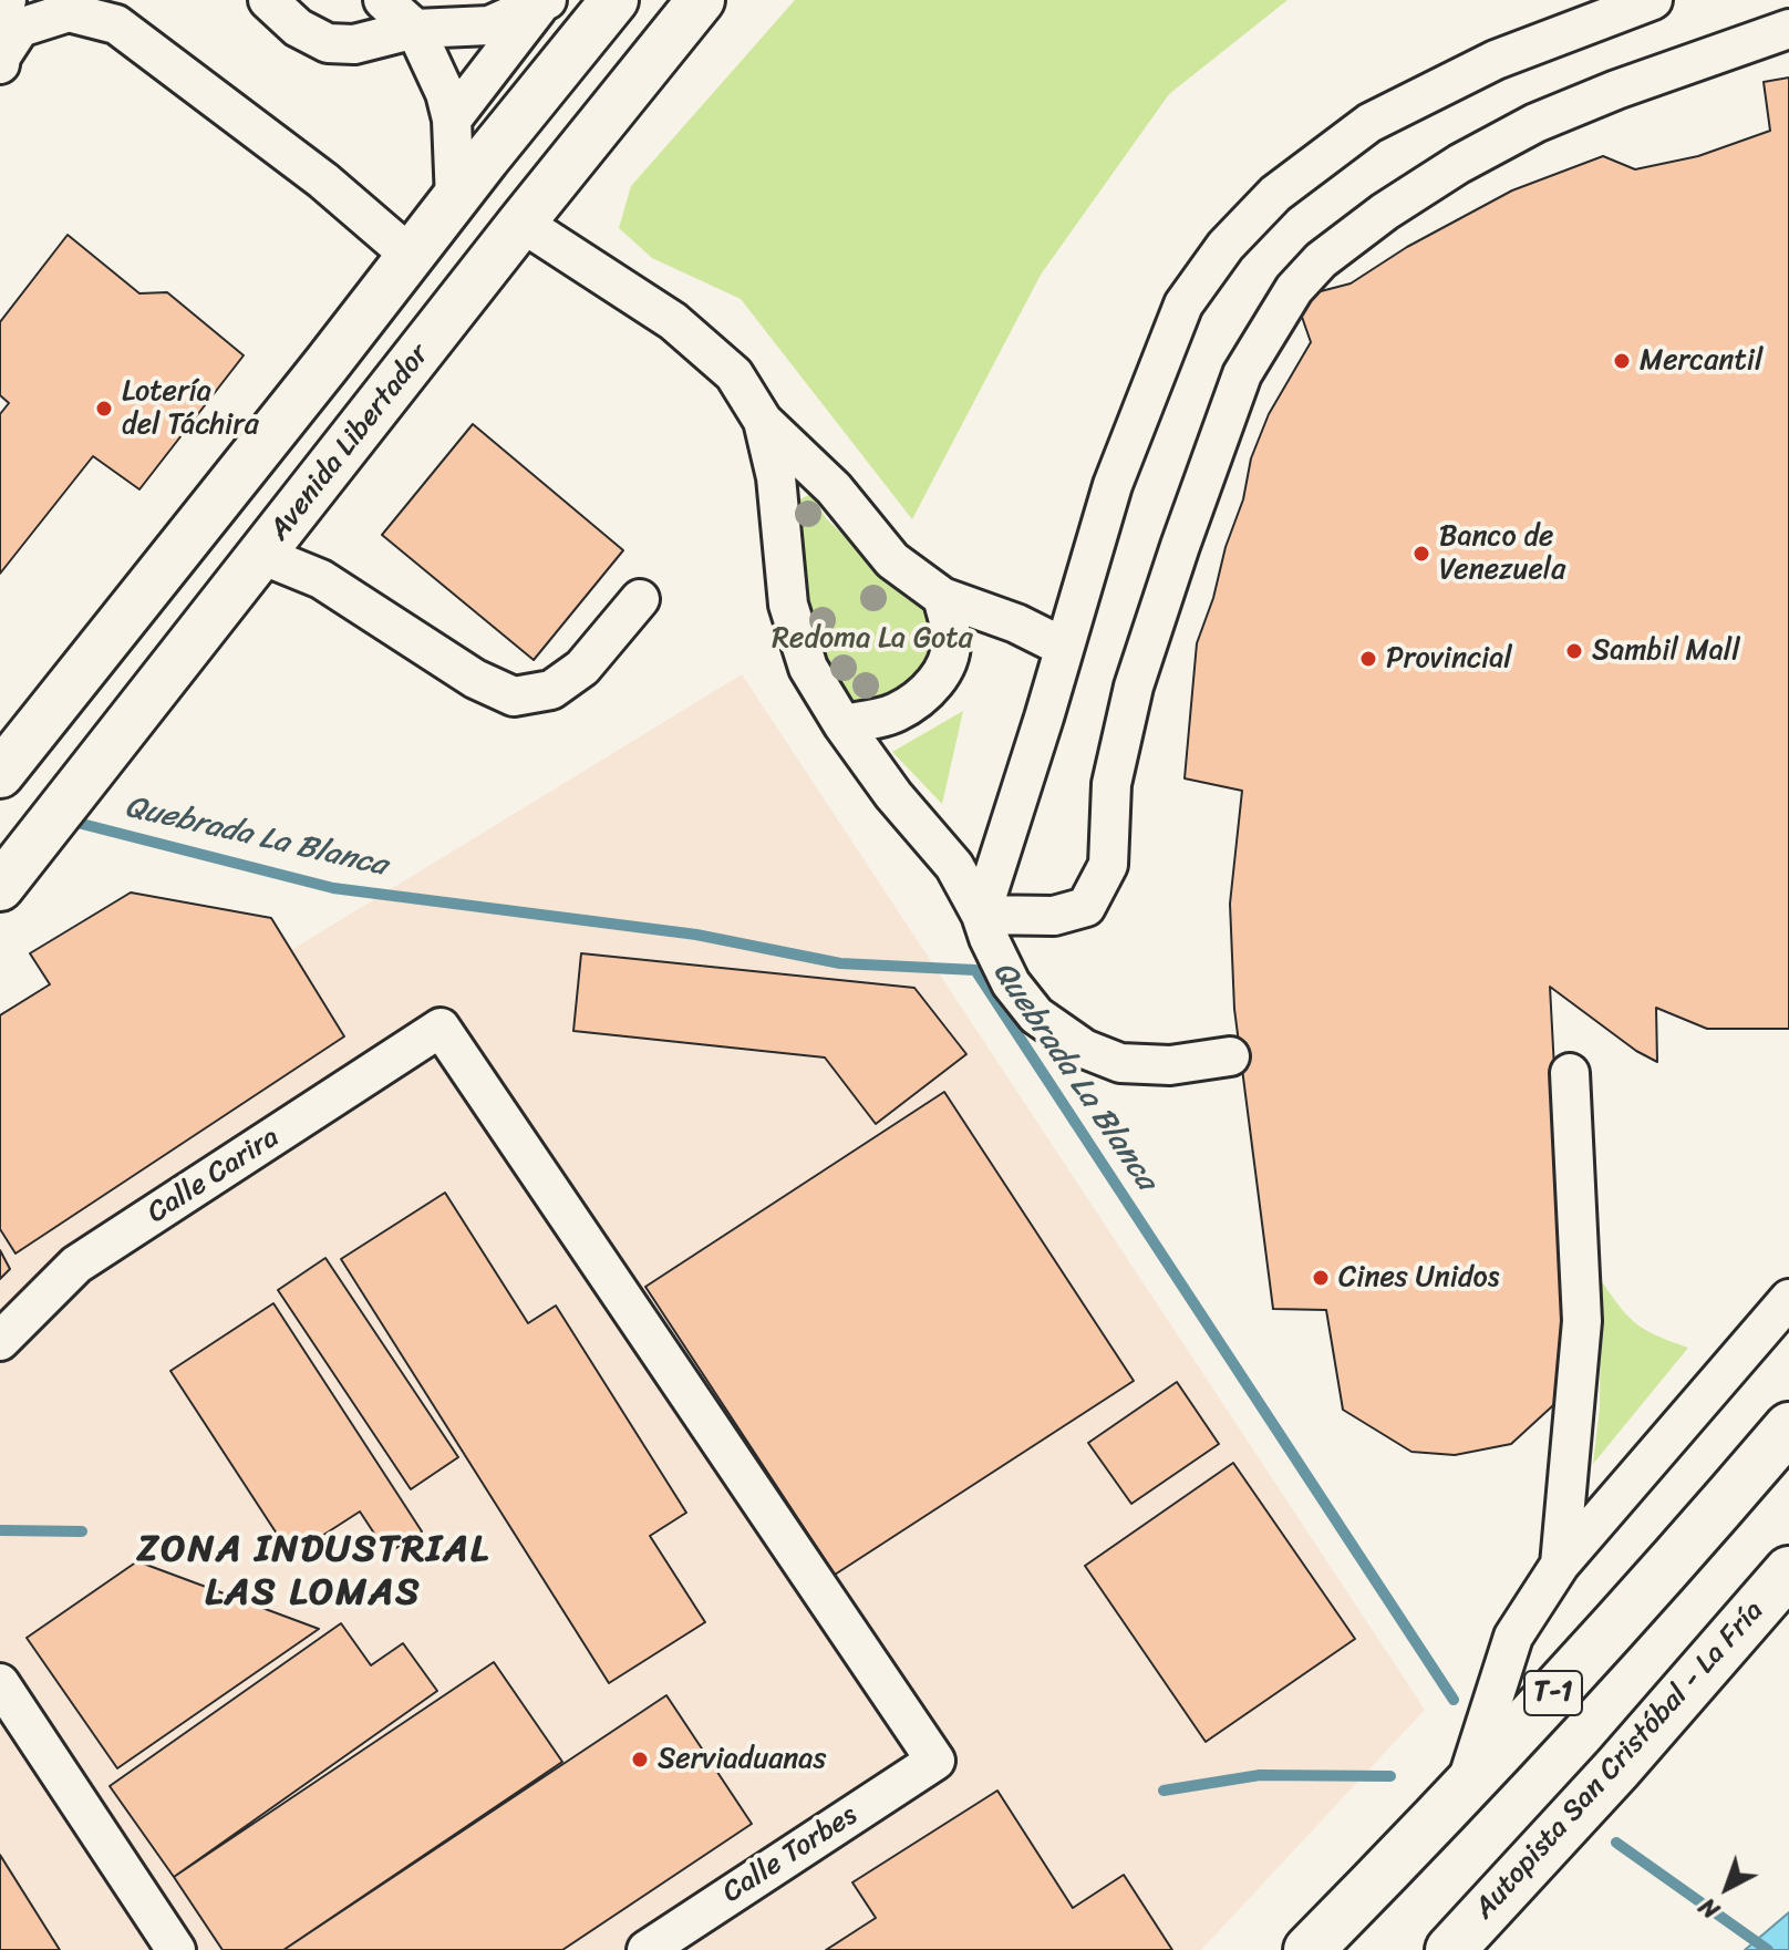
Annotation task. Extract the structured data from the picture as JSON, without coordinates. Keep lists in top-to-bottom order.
{
  "streets": {
    "highway": ["T-1", "Autopista San Cristóbal - La Fría"],
    "main road": ["Avenida Libertador"],
    "street": ["Calle Carira", "Calle Torbes"]
  },
  "crossings": [
    ["Calle Carira", "Calle Torbes"]
  ],
  "districts": ["ZONA INDUSTRIAL LAS LOMAS"],
  "water": ["Quebrada La Blanca"],
  "parks": ["Redoma La Gota"],
  "places": [
    "Mercantil",
    "Lotería del Táchira",
    "Banco de Venezuela",
    "Sambil Mall",
    "Provincial",
    "Cines Unidos",
    "Serviaduanas"
  ],
  "north": "bottom left"
}
